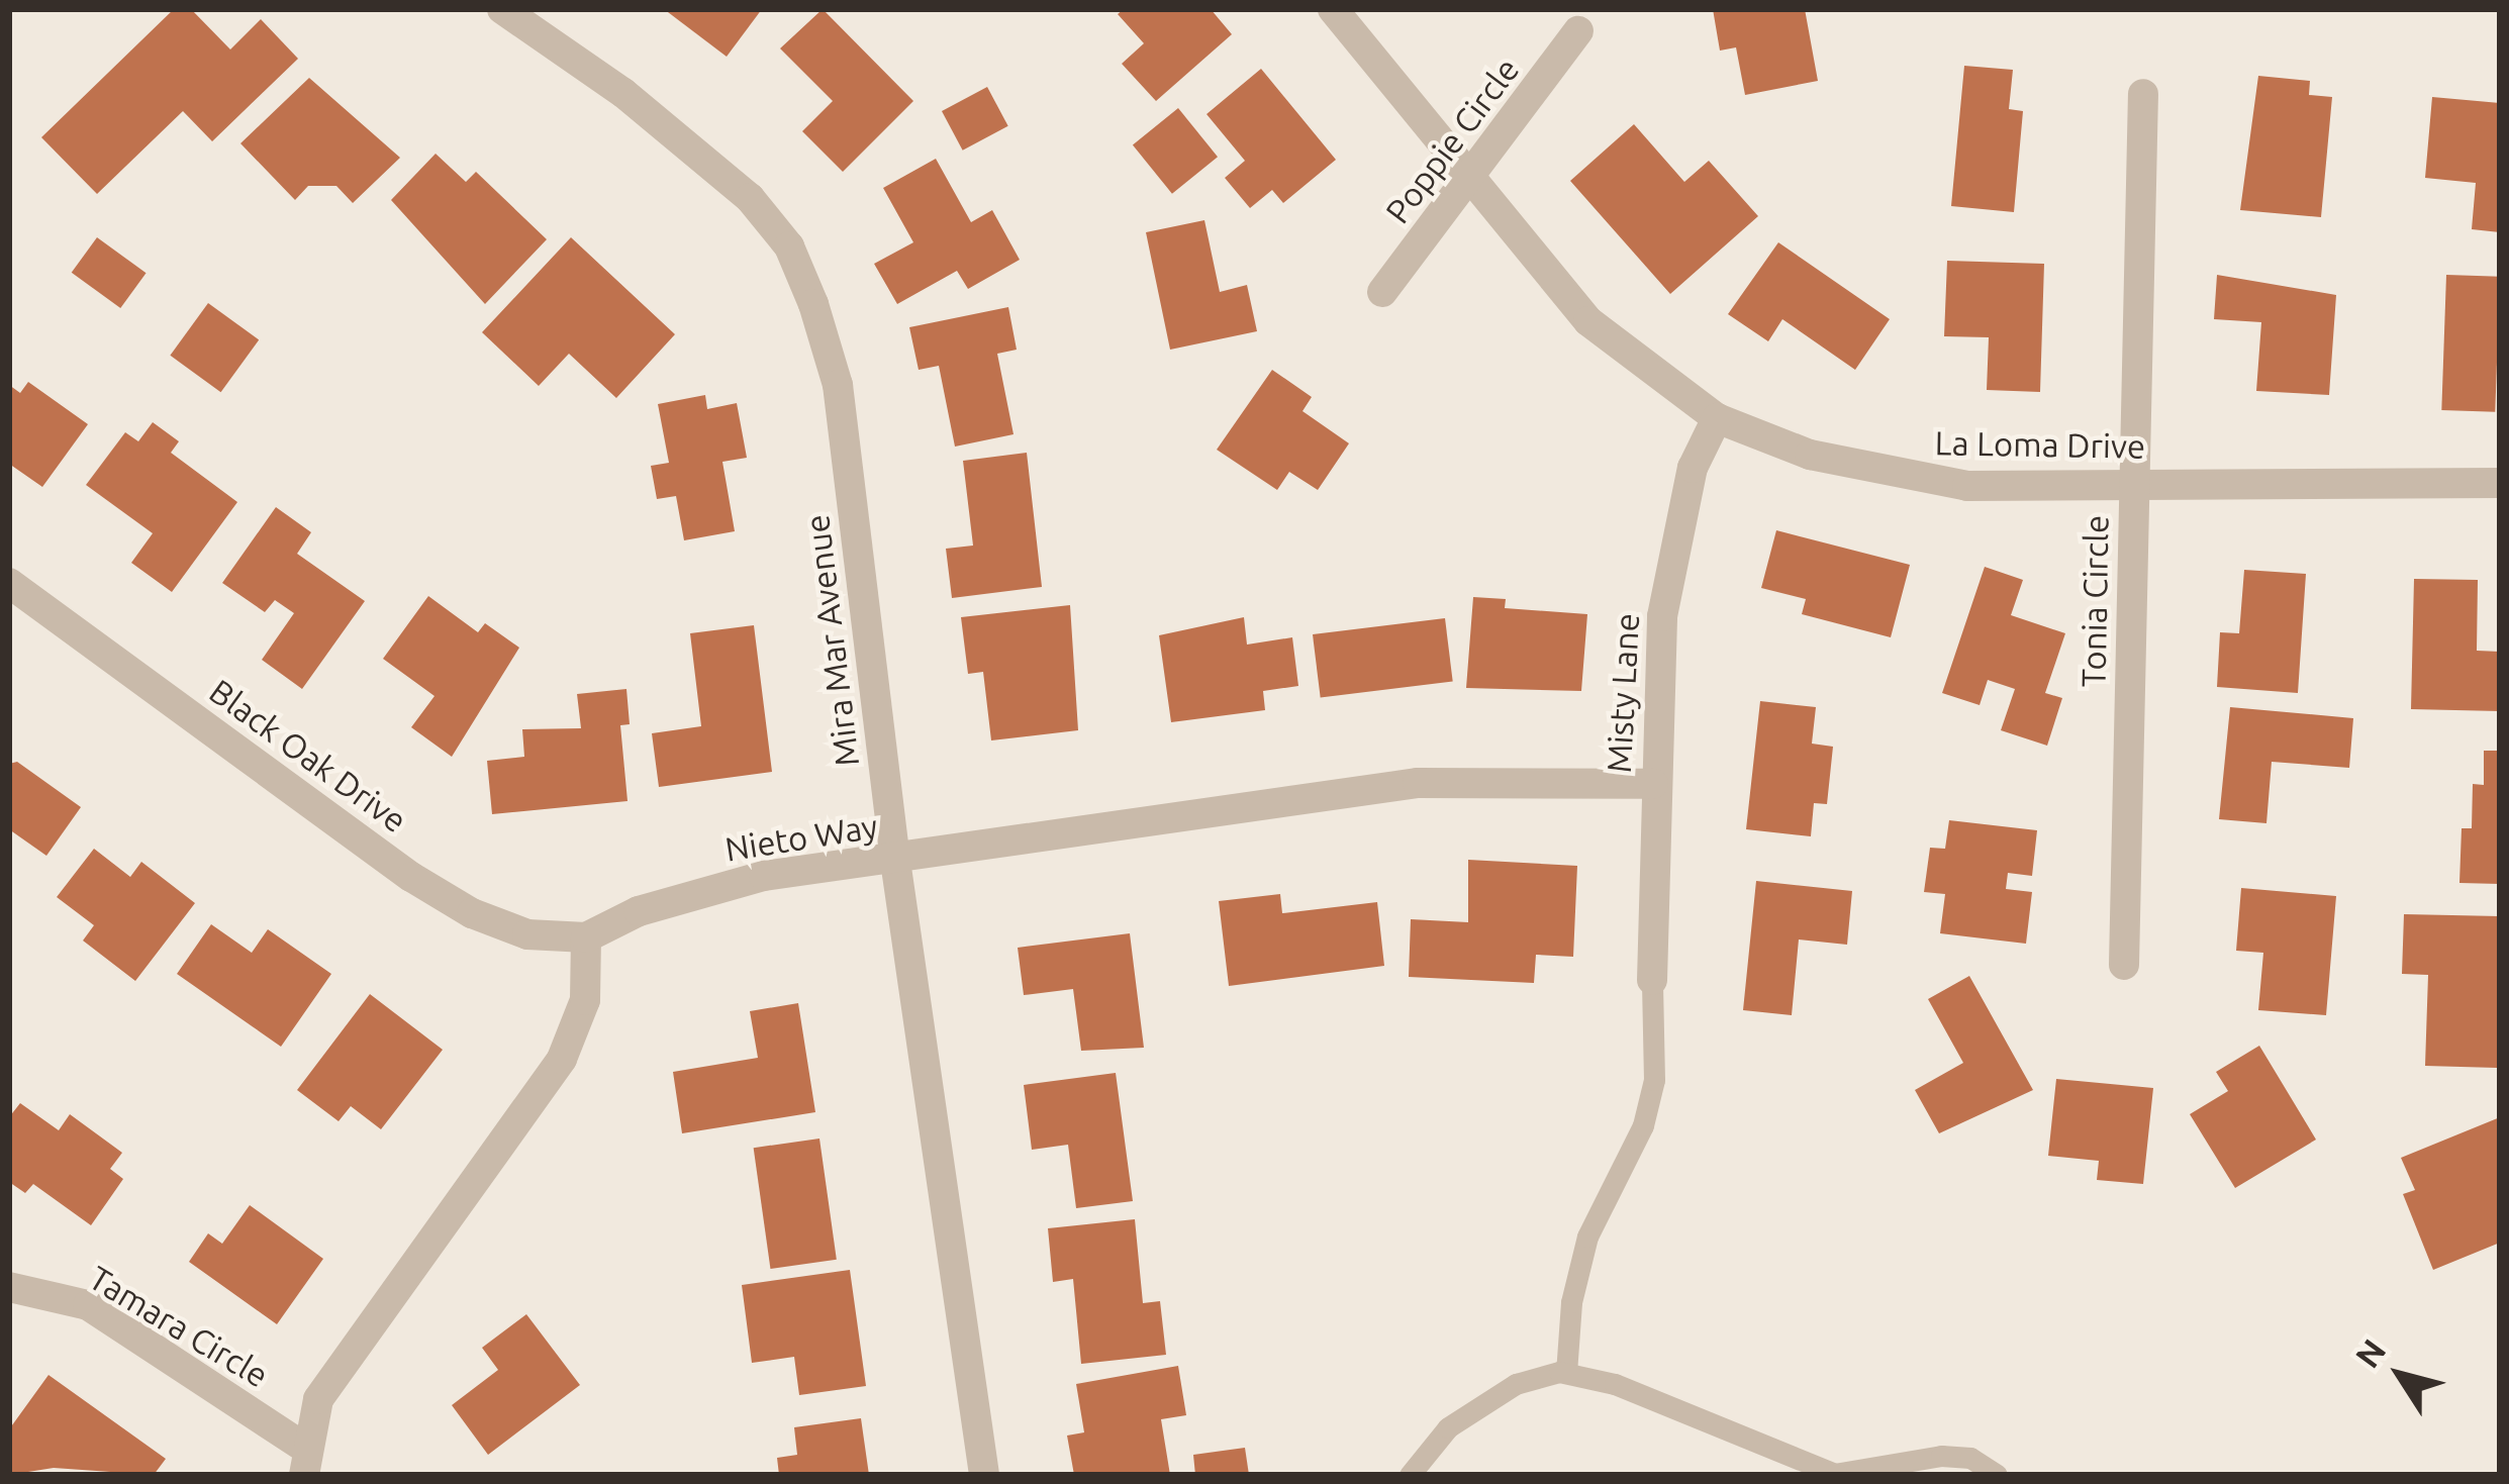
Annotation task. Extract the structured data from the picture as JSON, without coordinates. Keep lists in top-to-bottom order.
{
  "streets": {
    "street": [
      "Poppie Circle",
      "La Loma Drive",
      "Tonia Circle",
      "Mira Mar Avenue",
      "Misty Lane",
      "Black Oak Drive",
      "Nieto Way",
      "Tamara Circle"
    ]
  },
  "crossings": [
    ["Poppie Circle", "La Loma Drive"],
    ["La Loma Drive", "Tonia Circle"],
    ["La Loma Drive", "Misty Lane"],
    ["Mira Mar Avenue", "Nieto Way"],
    ["Misty Lane", "Nieto Way"],
    ["Black Oak Drive", "Nieto Way"]
  ],
  "north": "top left"
}
